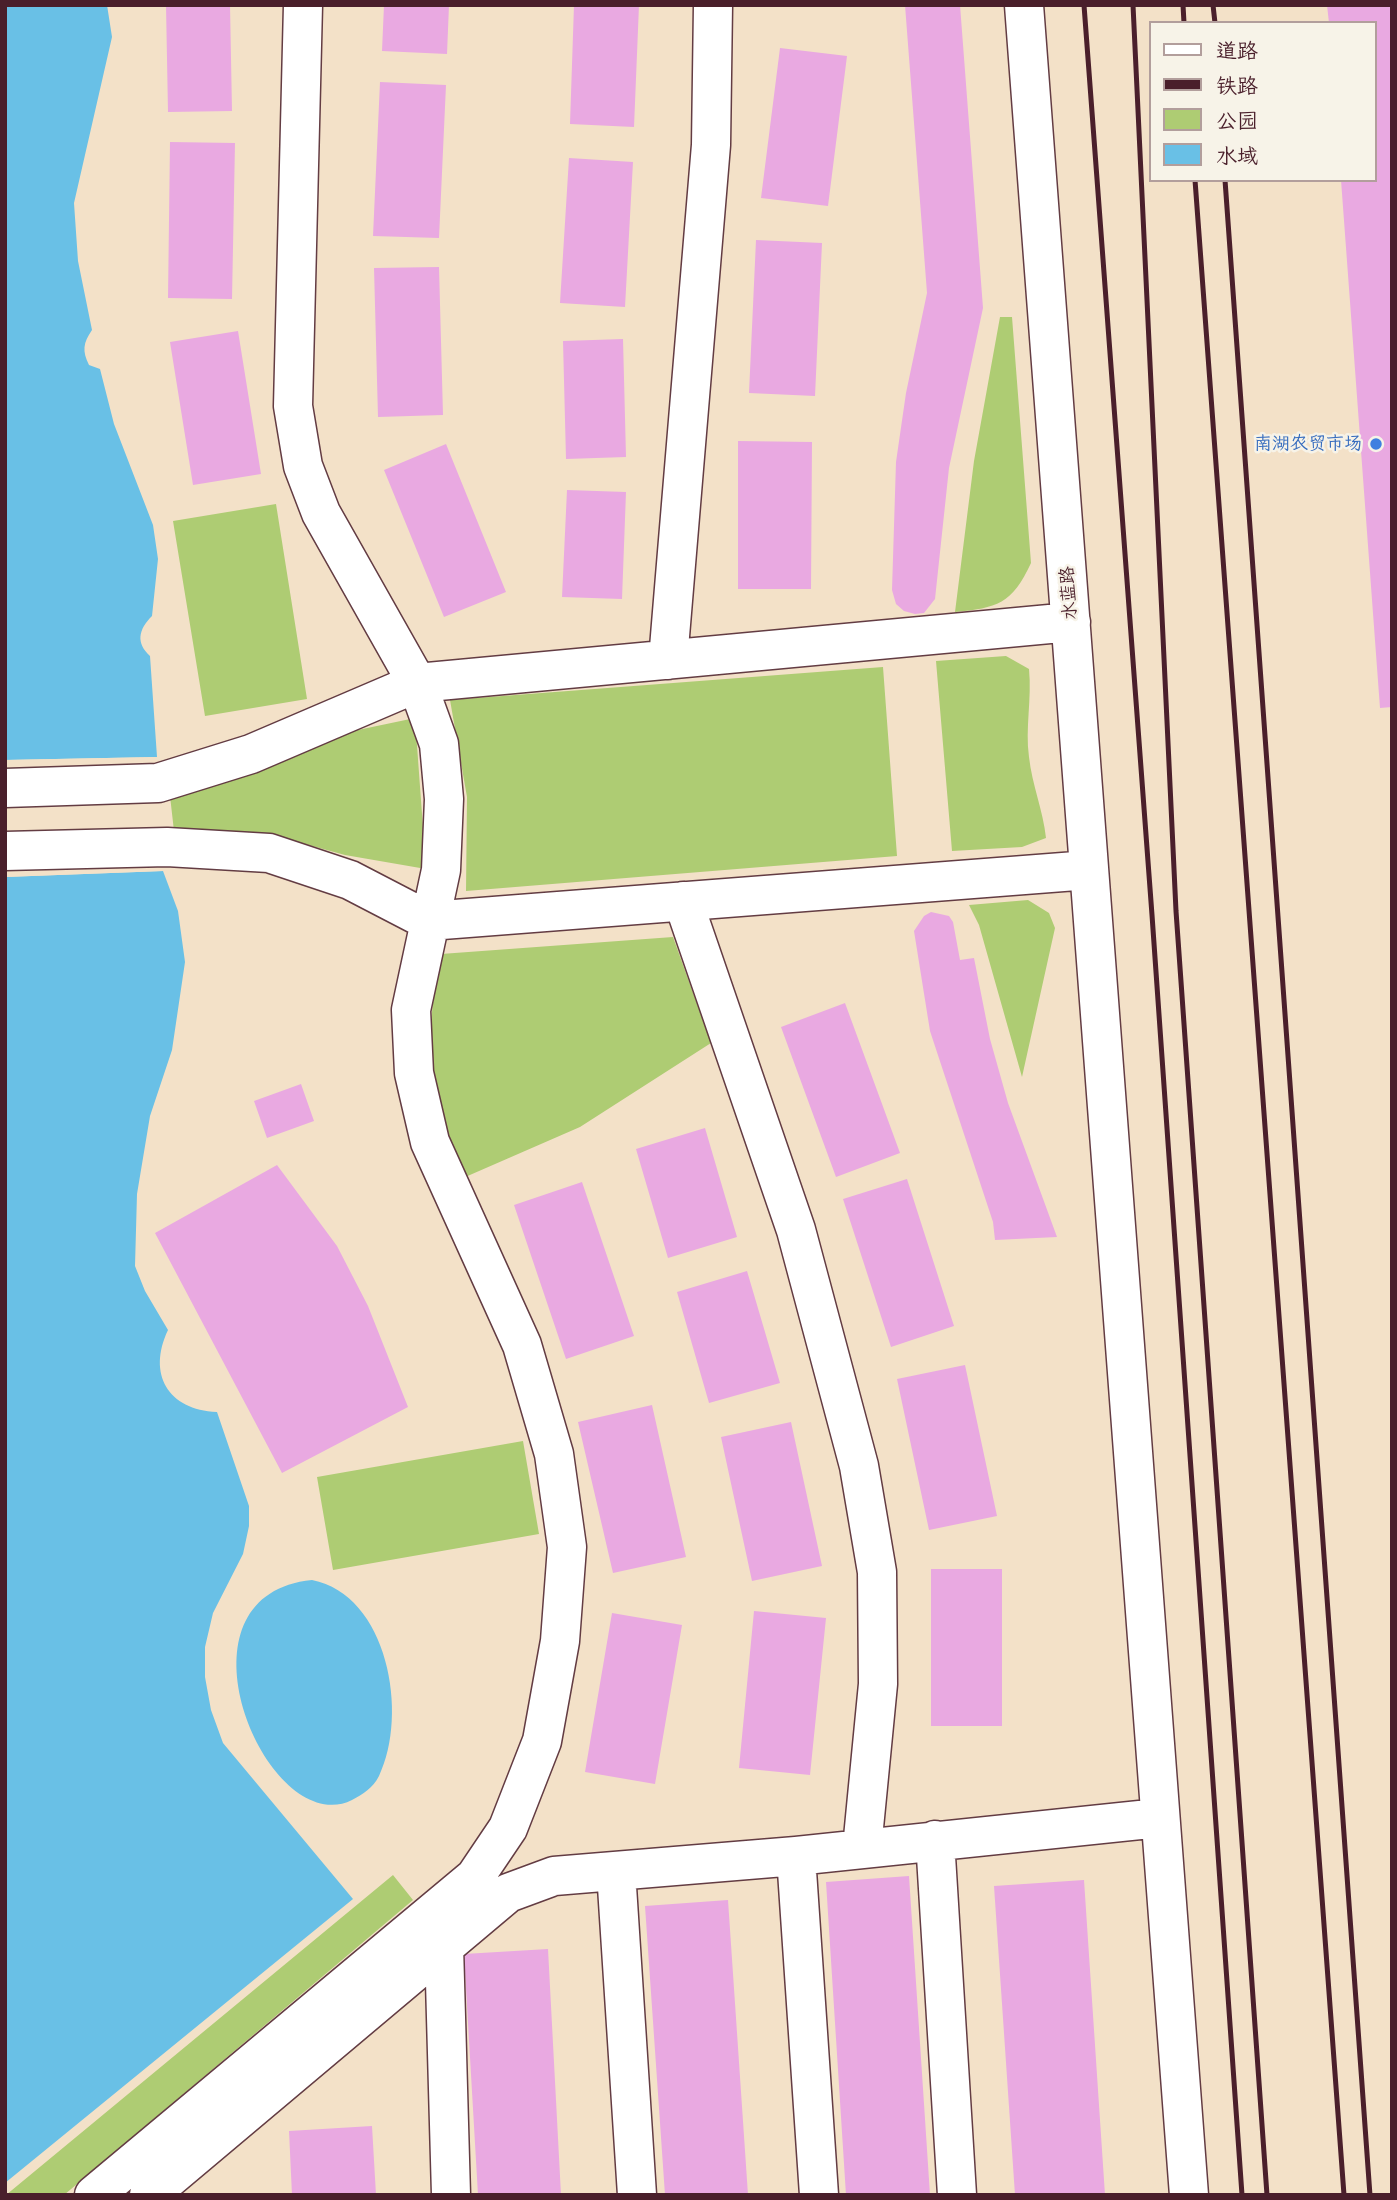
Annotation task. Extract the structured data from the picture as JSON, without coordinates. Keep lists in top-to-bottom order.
{
  "streets": {
    "street": ["水蓝路"]
  },
  "places": ["南湖农贸市场"],
  "legend": [
    "道路",
    "铁路",
    "公园",
    "水域"
  ]
}
